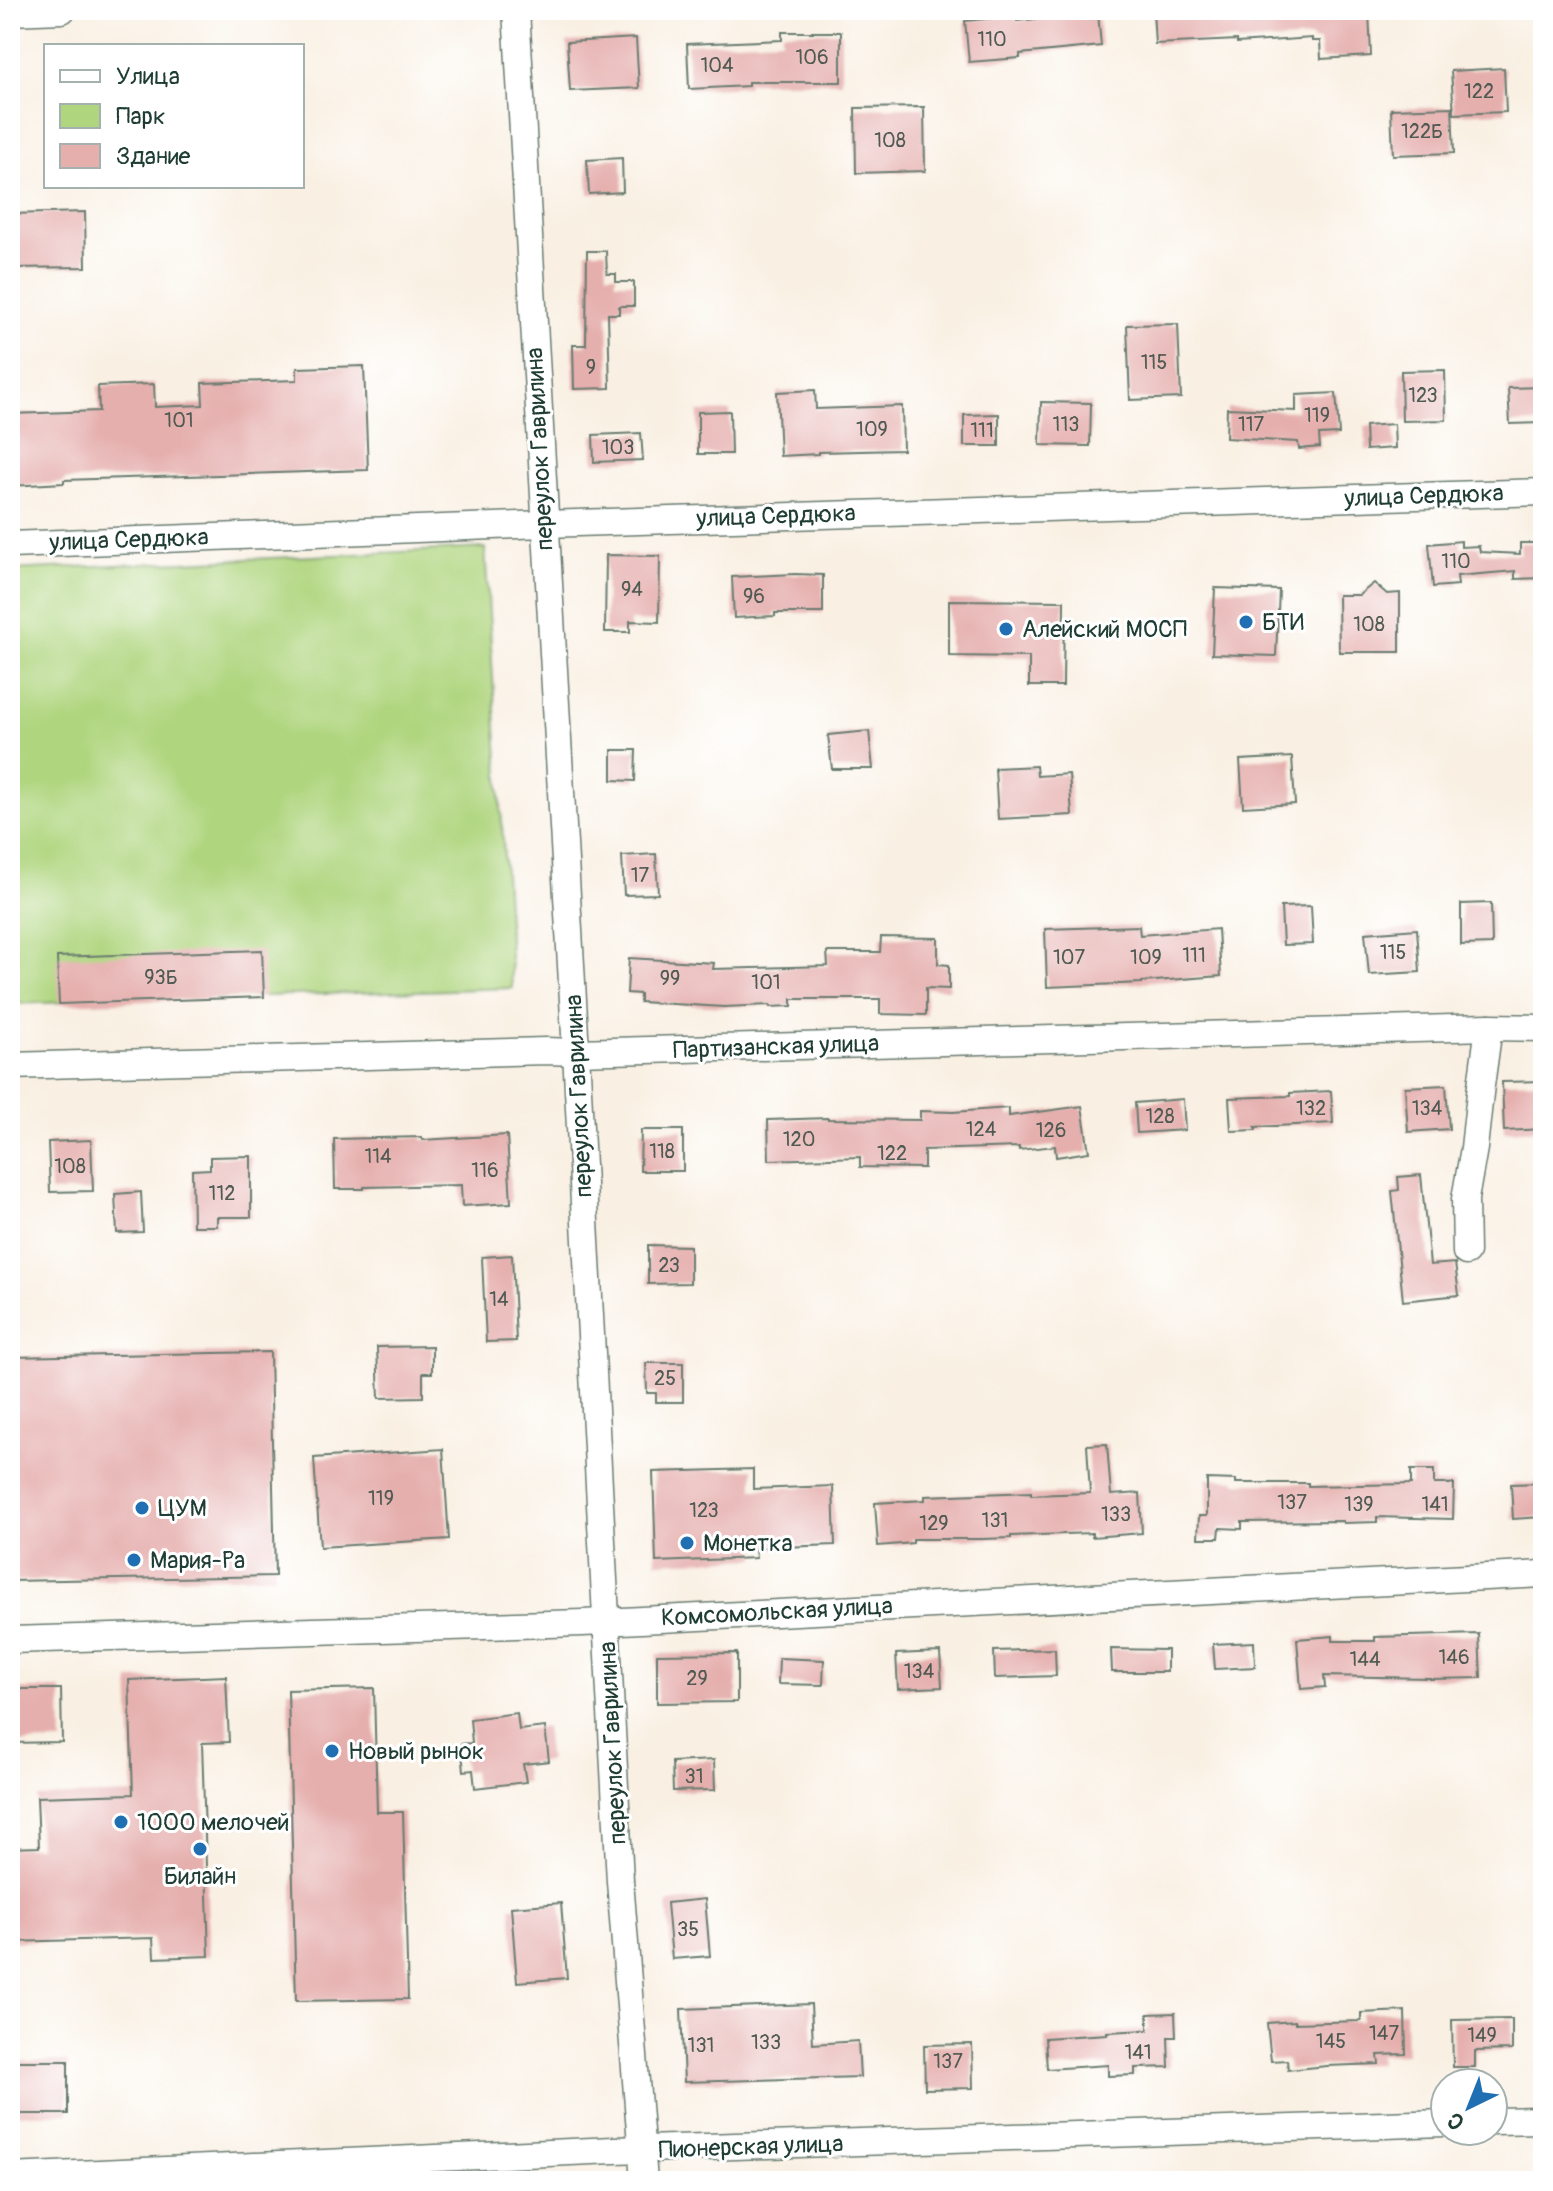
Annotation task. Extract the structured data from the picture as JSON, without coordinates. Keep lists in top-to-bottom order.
{
  "streets": {
    "street": [
      "переулок Гаврилина",
      "улица Сердюка",
      "Партизанская улица",
      "Комсомольская улица",
      "Пионерская улица"
    ]
  },
  "crossings": [
    ["переулок Гаврилина", "улица Сердюка"],
    ["переулок Гаврилина", "Партизанская улица"],
    ["переулок Гаврилина", "Комсомольская улица"],
    ["переулок Гаврилина", "Пионерская улица"]
  ],
  "places": [
    "БТИ",
    "Алейский МОСП",
    "ЦУМ",
    "Монетка",
    "Мария-Ра",
    "Новый рынок",
    "1000 мелочей",
    "Билайн"
  ],
  "house_numbers": [
    "110",
    "106",
    "104",
    "122",
    "122Б",
    "108",
    "115",
    "9",
    "123",
    "119",
    "101",
    "113",
    "117",
    "109",
    "111",
    "103",
    "110",
    "94",
    "96",
    "108",
    "17",
    "115",
    "111",
    "107",
    "109",
    "93Б",
    "99",
    "101",
    "132",
    "134",
    "128",
    "124",
    "126",
    "120",
    "118",
    "122",
    "114",
    "108",
    "116",
    "112",
    "23",
    "14",
    "25",
    "119",
    "137",
    "139",
    "141",
    "123",
    "133",
    "131",
    "129",
    "146",
    "144",
    "134",
    "29",
    "31",
    "35",
    "147",
    "149",
    "145",
    "133",
    "131",
    "141",
    "137"
  ],
  "legend": ["Улица", "Парк", "Здание"],
  "north": "bottom left"
}
